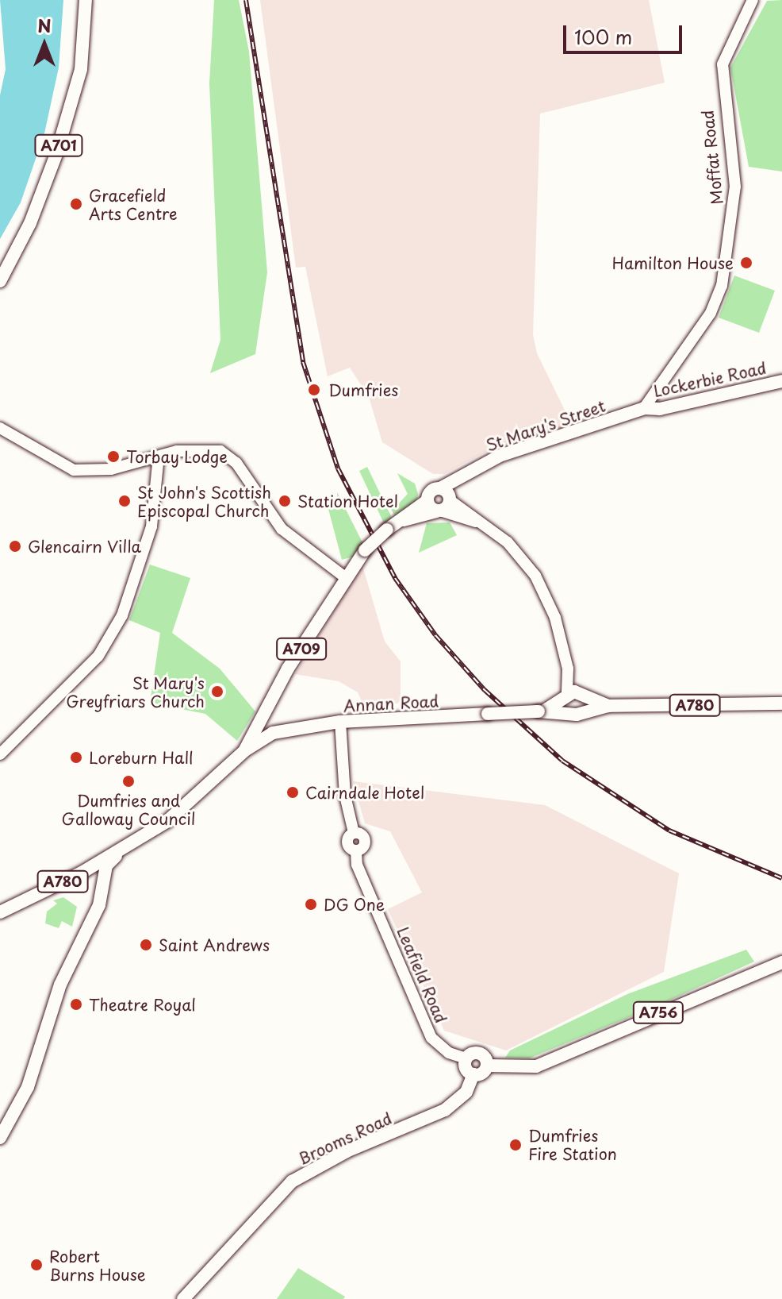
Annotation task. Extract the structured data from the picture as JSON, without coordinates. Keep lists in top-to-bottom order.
{
  "streets": {
    "main road": [
      "A701",
      "Lockerbie Road",
      "St Mary's Street",
      "A709",
      "Annan Road",
      "A780",
      "A756",
      "Brooms Road"
    ],
    "street": ["Moffat Road", "Leafield Road"]
  },
  "crossings": [
    ["Moffat Road", "Lockerbie Road"],
    ["Moffat Road", "St Mary's Street"],
    ["Lockerbie Road", "St Mary's Street"],
    ["A709", "Annan Road"],
    ["A709", "A780"],
    ["Annan Road", "A780"],
    ["Annan Road", "Leafield Road"],
    ["Leafield Road", "A756"]
  ],
  "places": [
    "Gracefield Arts Centre",
    "Hamilton House",
    "Dumfries",
    "Torbay Lodge",
    "St John's Scottish Episcopal Church",
    "Station Hotel",
    "Glencairn Villa",
    "St Mary's Greyfriars Church",
    "Loreburn Hall",
    "Dumfries and Galloway Council",
    "Cairndale Hotel",
    "DG One",
    "Saint Andrews",
    "Theatre Royal",
    "Dumfries Fire Station",
    "Robert Burns House"
  ],
  "scale_bar": "100 m",
  "north": "top"
}
